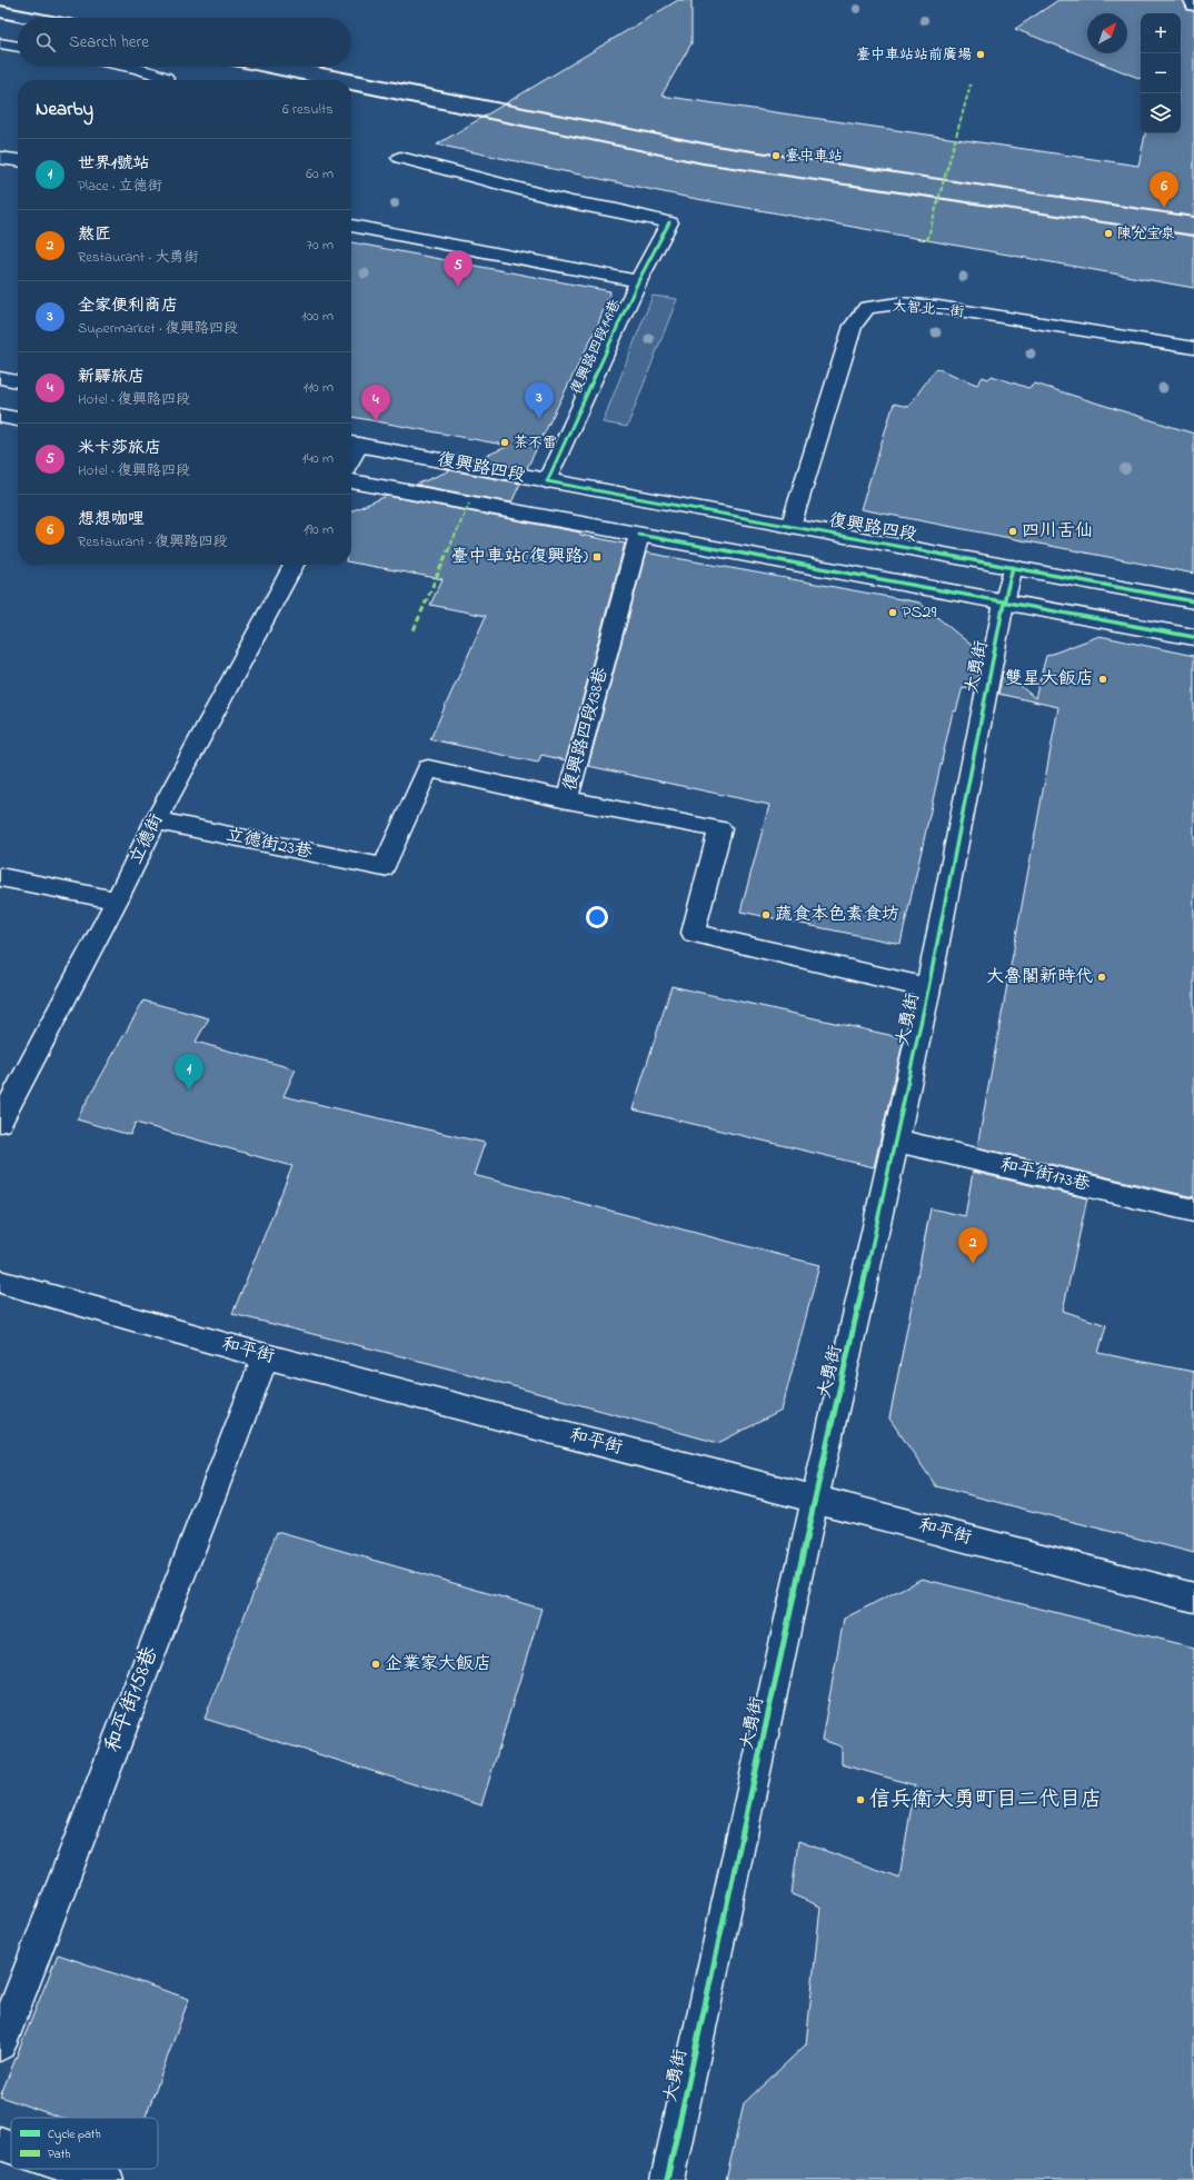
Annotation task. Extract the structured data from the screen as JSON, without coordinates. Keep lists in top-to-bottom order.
{
  "streets": {
    "street": [
      "大智北一街",
      "復興路四段149巷",
      "復興路四段",
      "大勇街",
      "復興路四段138巷",
      "立德街",
      "立德街23巷",
      "和平街173巷",
      "和平街",
      "和平街158巷"
    ]
  },
  "crossings": [
    ["大智北一街", "復興路四段"],
    ["復興路四段149巷", "復興路四段"],
    ["復興路四段", "大勇街"],
    ["復興路四段", "復興路四段138巷"],
    ["大勇街", "復興路四段138巷"],
    ["大勇街", "和平街173巷"],
    ["大勇街", "和平街"],
    ["復興路四段138巷", "立德街23巷"],
    ["立德街", "立德街23巷"],
    ["和平街", "和平街158巷"]
  ],
  "places": {
    "other": [
      "臺中車站站前廣場",
      "臺中車站",
      "陳允宝泉",
      "茶不雷",
      "四川舌仙",
      "PS29",
      "雙星大飯店",
      "蔬食本色素食坊",
      "大魯閣新時代",
      "企業家大飯店",
      "信兵衛大勇町目二代目店"
    ],
    "transit": ["臺中車站(復興路)"]
  },
  "legend": ["Cycle path", "Path"],
  "north": "top right",
  "page": {
    "map_buttons": ["+", "−"],
    "search": "Search here",
    "heading": ["Nearby", "6 results"],
    "list": [
      {
        "mark": "1",
        "name": "世界1號站",
        "note": "Place · 立德街",
        "value": "60 m"
      },
      {
        "mark": "2",
        "name": "熬匠",
        "note": "Restaurant · 大勇街",
        "value": "70 m"
      },
      {
        "mark": "3",
        "name": "全家便利商店",
        "note": "Supermarket · 復興路四段",
        "value": "100 m"
      },
      {
        "mark": "4",
        "name": "新驛旅店",
        "note": "Hotel · 復興路四段",
        "value": "110 m"
      },
      {
        "mark": "5",
        "name": "米卡莎旅店",
        "note": "Hotel · 復興路四段",
        "value": "140 m"
      },
      {
        "mark": "6",
        "name": "想想咖哩",
        "note": "Restaurant · 復興路四段",
        "value": "190 m"
      }
    ],
    "pins": [
      "6",
      "5",
      "3",
      "4",
      "1",
      "2"
    ]
  }
}
